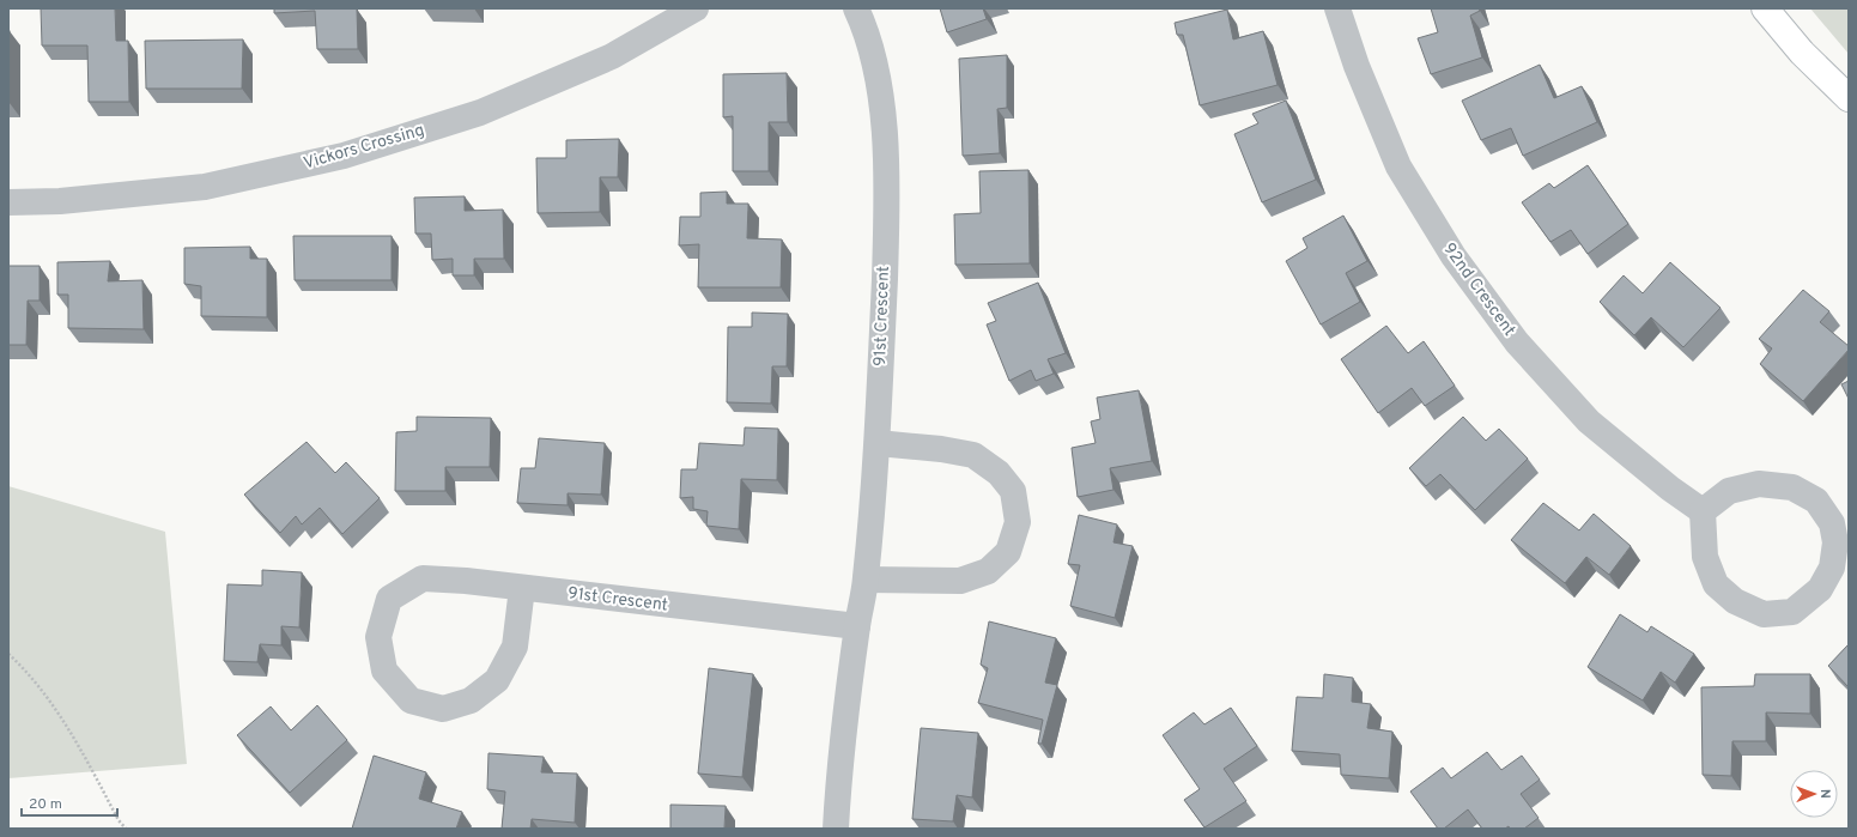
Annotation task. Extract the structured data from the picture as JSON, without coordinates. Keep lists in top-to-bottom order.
{
  "streets": {
    "street": ["Vickors Crossing", "92nd Crescent", "91st Crescent"]
  },
  "scale_bar": "20 m",
  "north": "right"
}
